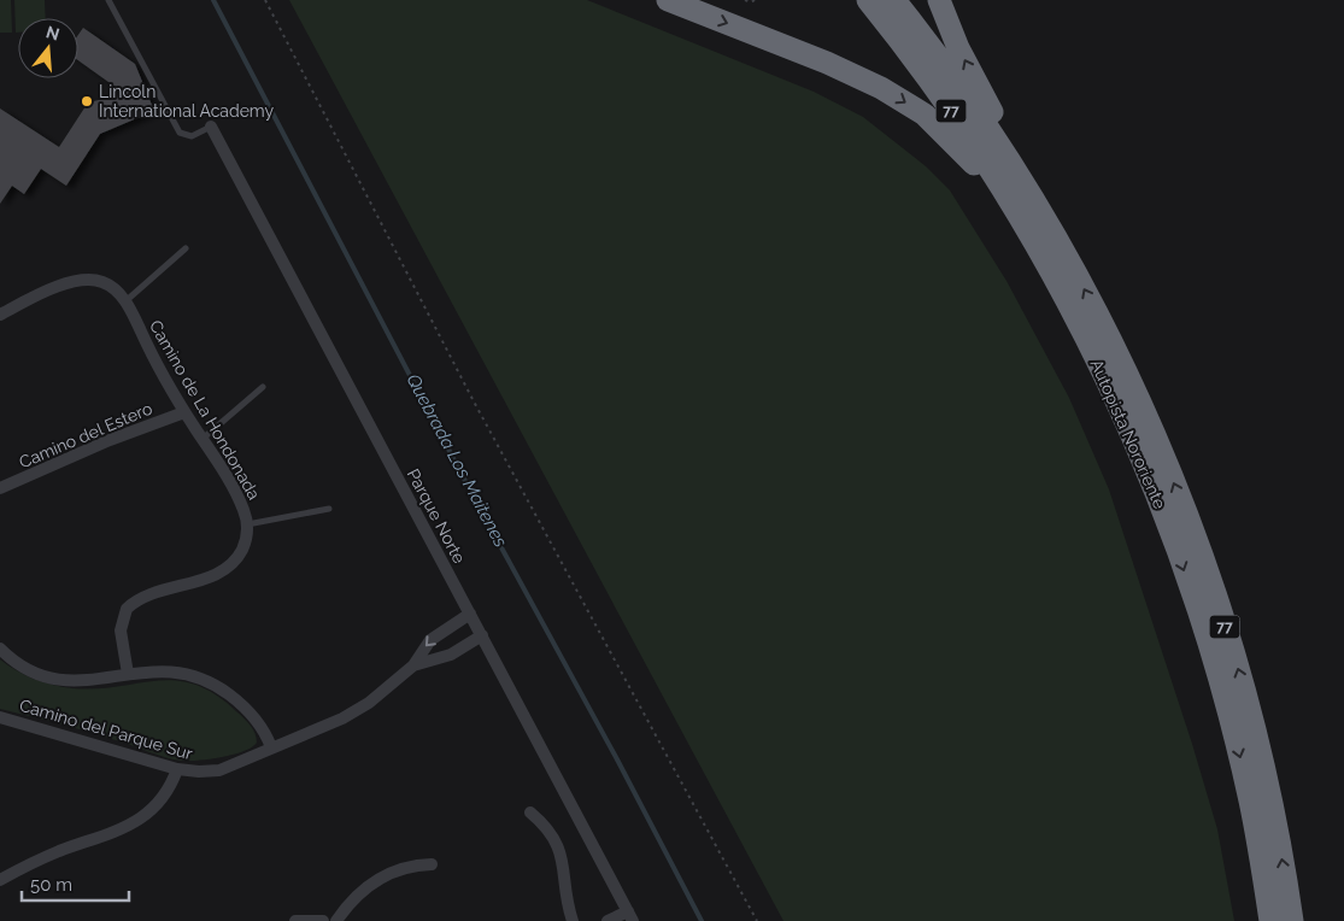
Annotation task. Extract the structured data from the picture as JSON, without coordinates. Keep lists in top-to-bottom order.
{
  "streets": {
    "highway": ["77", "Autopista Nororiente"],
    "street": [
      "Camino de La Hondonada",
      "Camino del Estero",
      "Parque Norte",
      "Camino del Parque Sur"
    ]
  },
  "crossings": [
    ["Camino de La Hondonada", "Camino del Estero"]
  ],
  "water": ["Quebrada Los Maitenes"],
  "places": ["Lincoln International Academy"],
  "scale_bar": "50 m",
  "north": "top"
}
